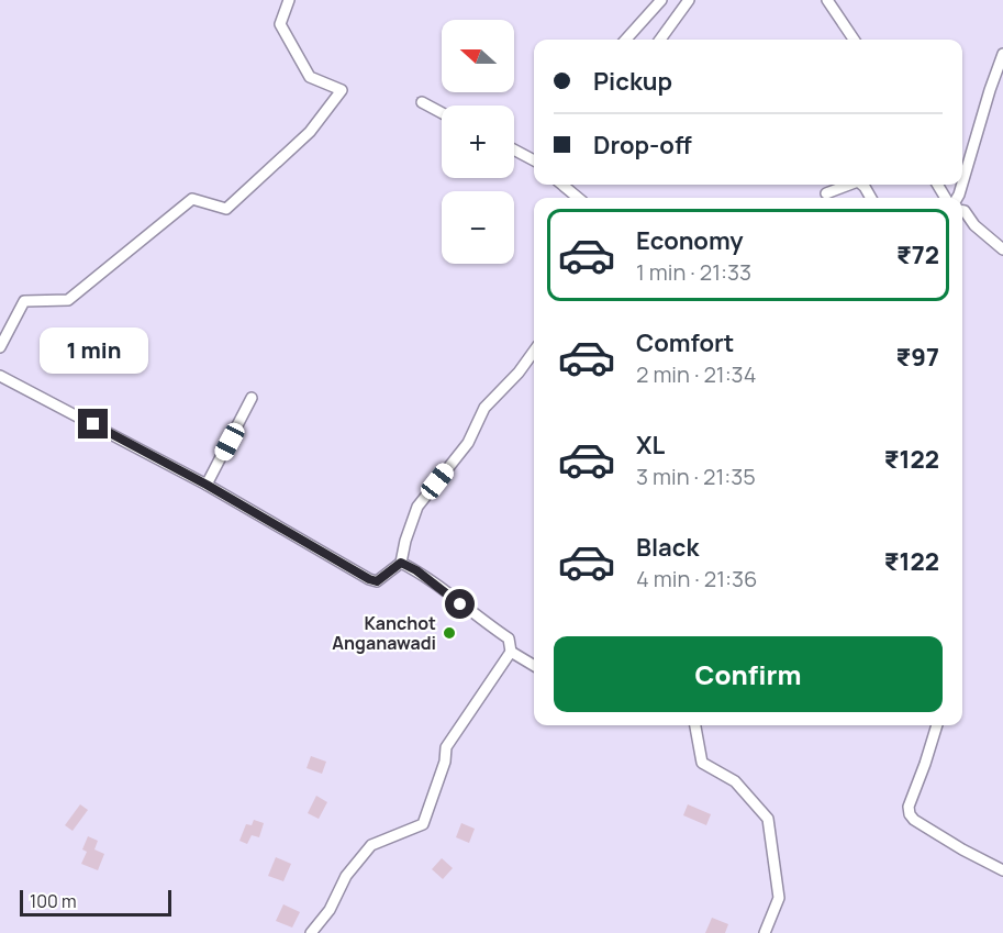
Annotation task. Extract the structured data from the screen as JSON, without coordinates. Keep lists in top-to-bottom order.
{
  "places": ["Kanchot Anganawadi"],
  "scale_bar": "100 m",
  "north": "left",
  "page": {
    "map_buttons": ["+", "−"],
    "banner": ["Pickup", "Drop-off"],
    "list": [
      {
        "name": "Economy",
        "note": "1 min · 21:33",
        "value": "₹72"
      },
      {
        "name": "Comfort",
        "note": "2 min · 21:34",
        "value": "₹97"
      },
      {
        "name": "XL",
        "note": "3 min · 21:35",
        "value": "₹122"
      },
      {
        "name": "Black",
        "note": "4 min · 21:36",
        "value": "₹122"
      }
    ],
    "bubble": "1 min",
    "buttons": "Confirm",
    "scale": "100 m"
  }
}
